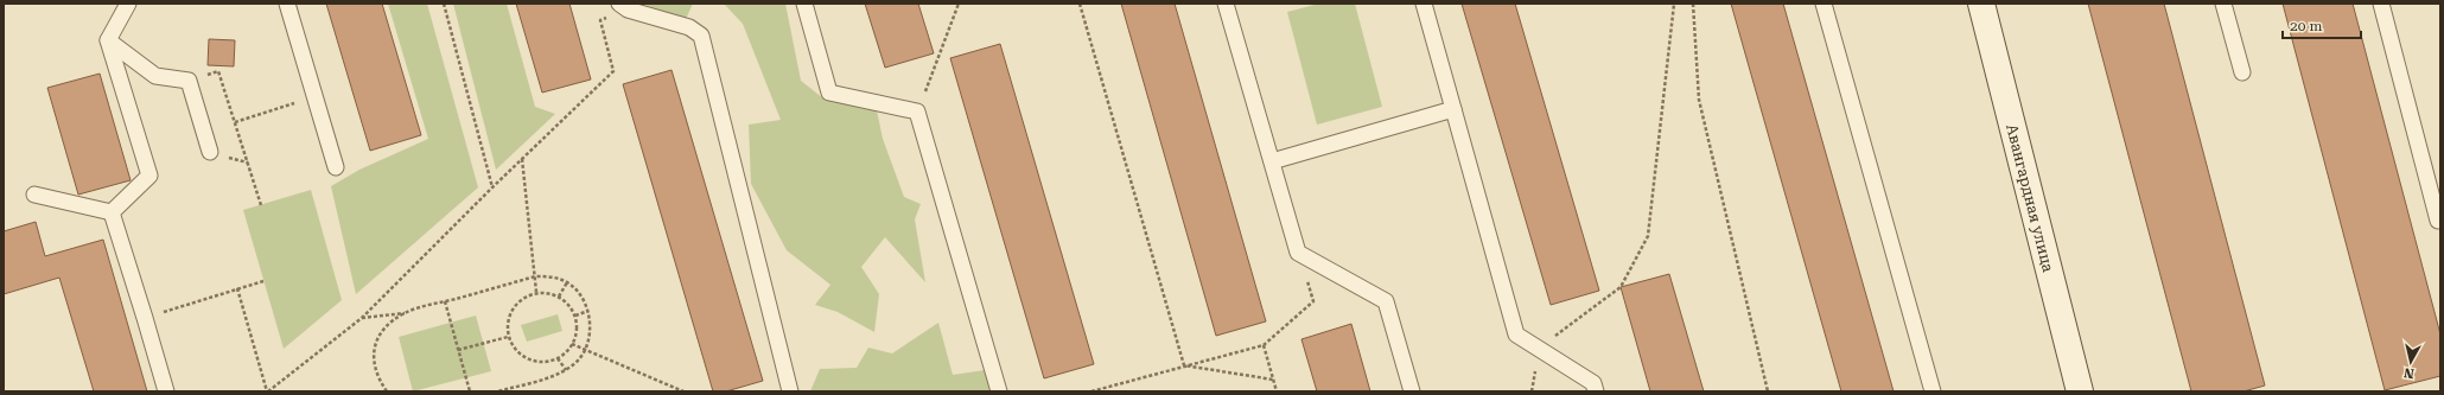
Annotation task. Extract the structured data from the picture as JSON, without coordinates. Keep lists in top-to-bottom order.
{
  "streets": {
    "main road": ["Авангардная улица"]
  },
  "scale_bar": "20 m",
  "north": "bottom"
}
